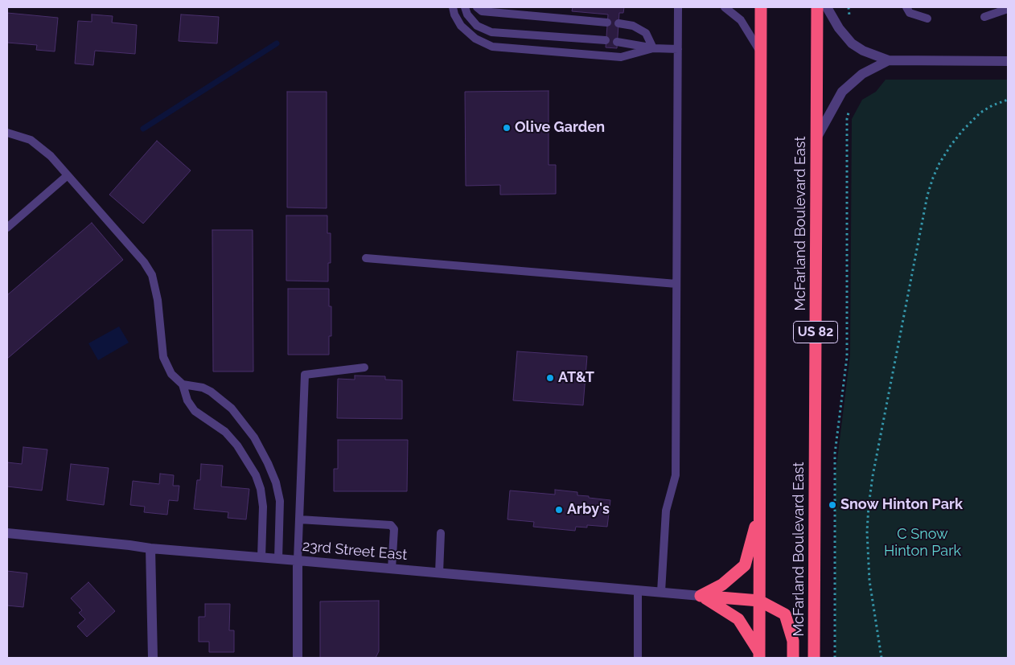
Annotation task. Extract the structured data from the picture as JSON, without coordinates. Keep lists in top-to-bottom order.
{
  "streets": {
    "highway": ["McFarland Boulevard East", "US 82"],
    "street": ["23rd Street East"]
  },
  "parks": ["C Snow Hinton Park"],
  "places": [
    "Olive Garden",
    "AT&T",
    "Snow Hinton Park",
    "Arby's"
  ]
}
